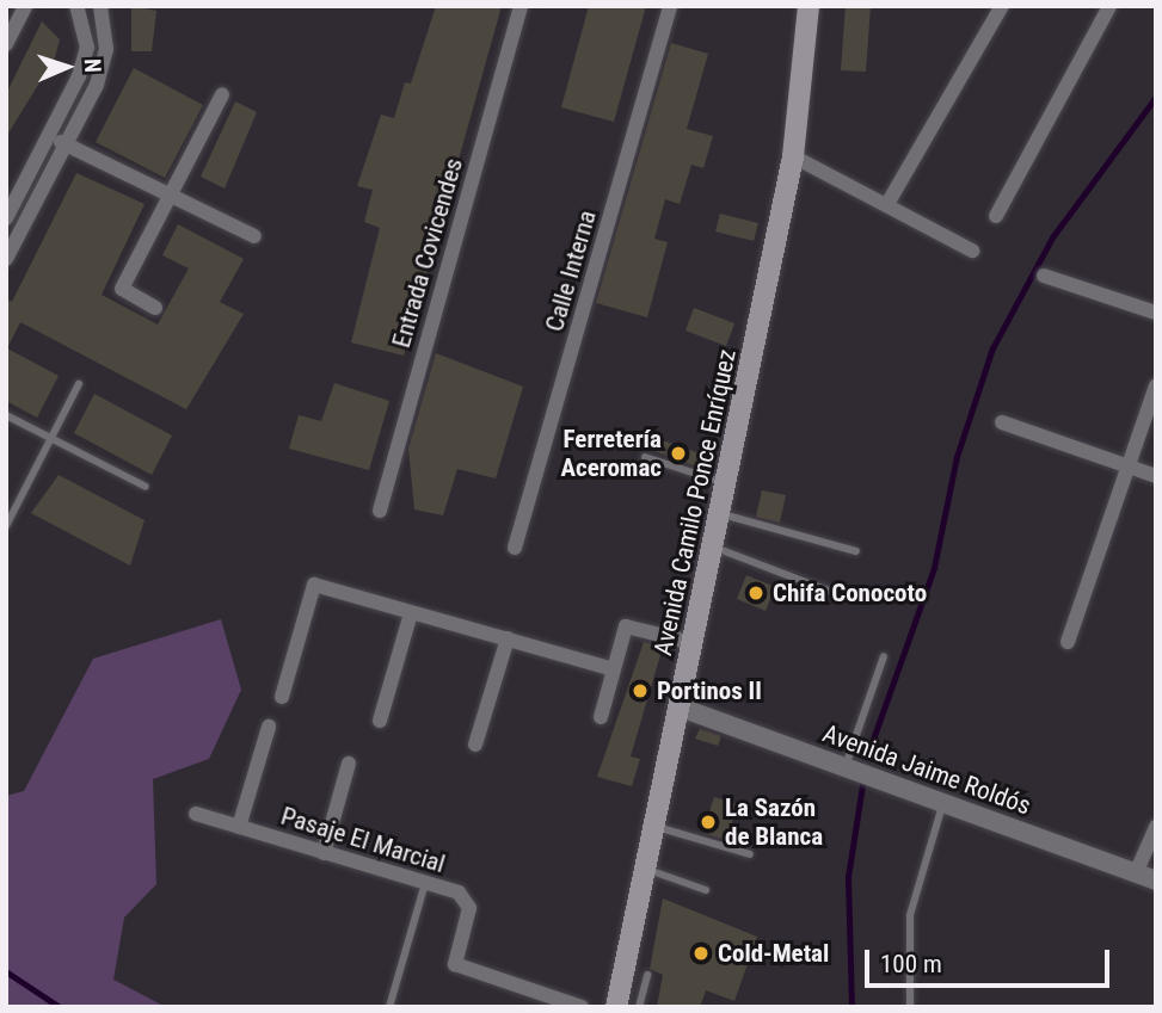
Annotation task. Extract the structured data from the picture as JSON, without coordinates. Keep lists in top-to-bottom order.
{
  "streets": {
    "main road": ["Avenida Camilo Ponce Enríquez"],
    "street": [
      "Entrada Covicendes",
      "Calle Interna",
      "Avenida Jaime Roldós",
      "Pasaje El Marcial"
    ]
  },
  "crossings": [
    ["Avenida Camilo Ponce Enríquez", "Avenida Jaime Roldós"]
  ],
  "places": [
    "Ferretería Aceromac",
    "Chifa Conocoto",
    "Portinos II",
    "La Sazón de Blanca",
    "Cold-Metal"
  ],
  "scale_bar": "100 m",
  "north": "right"
}
